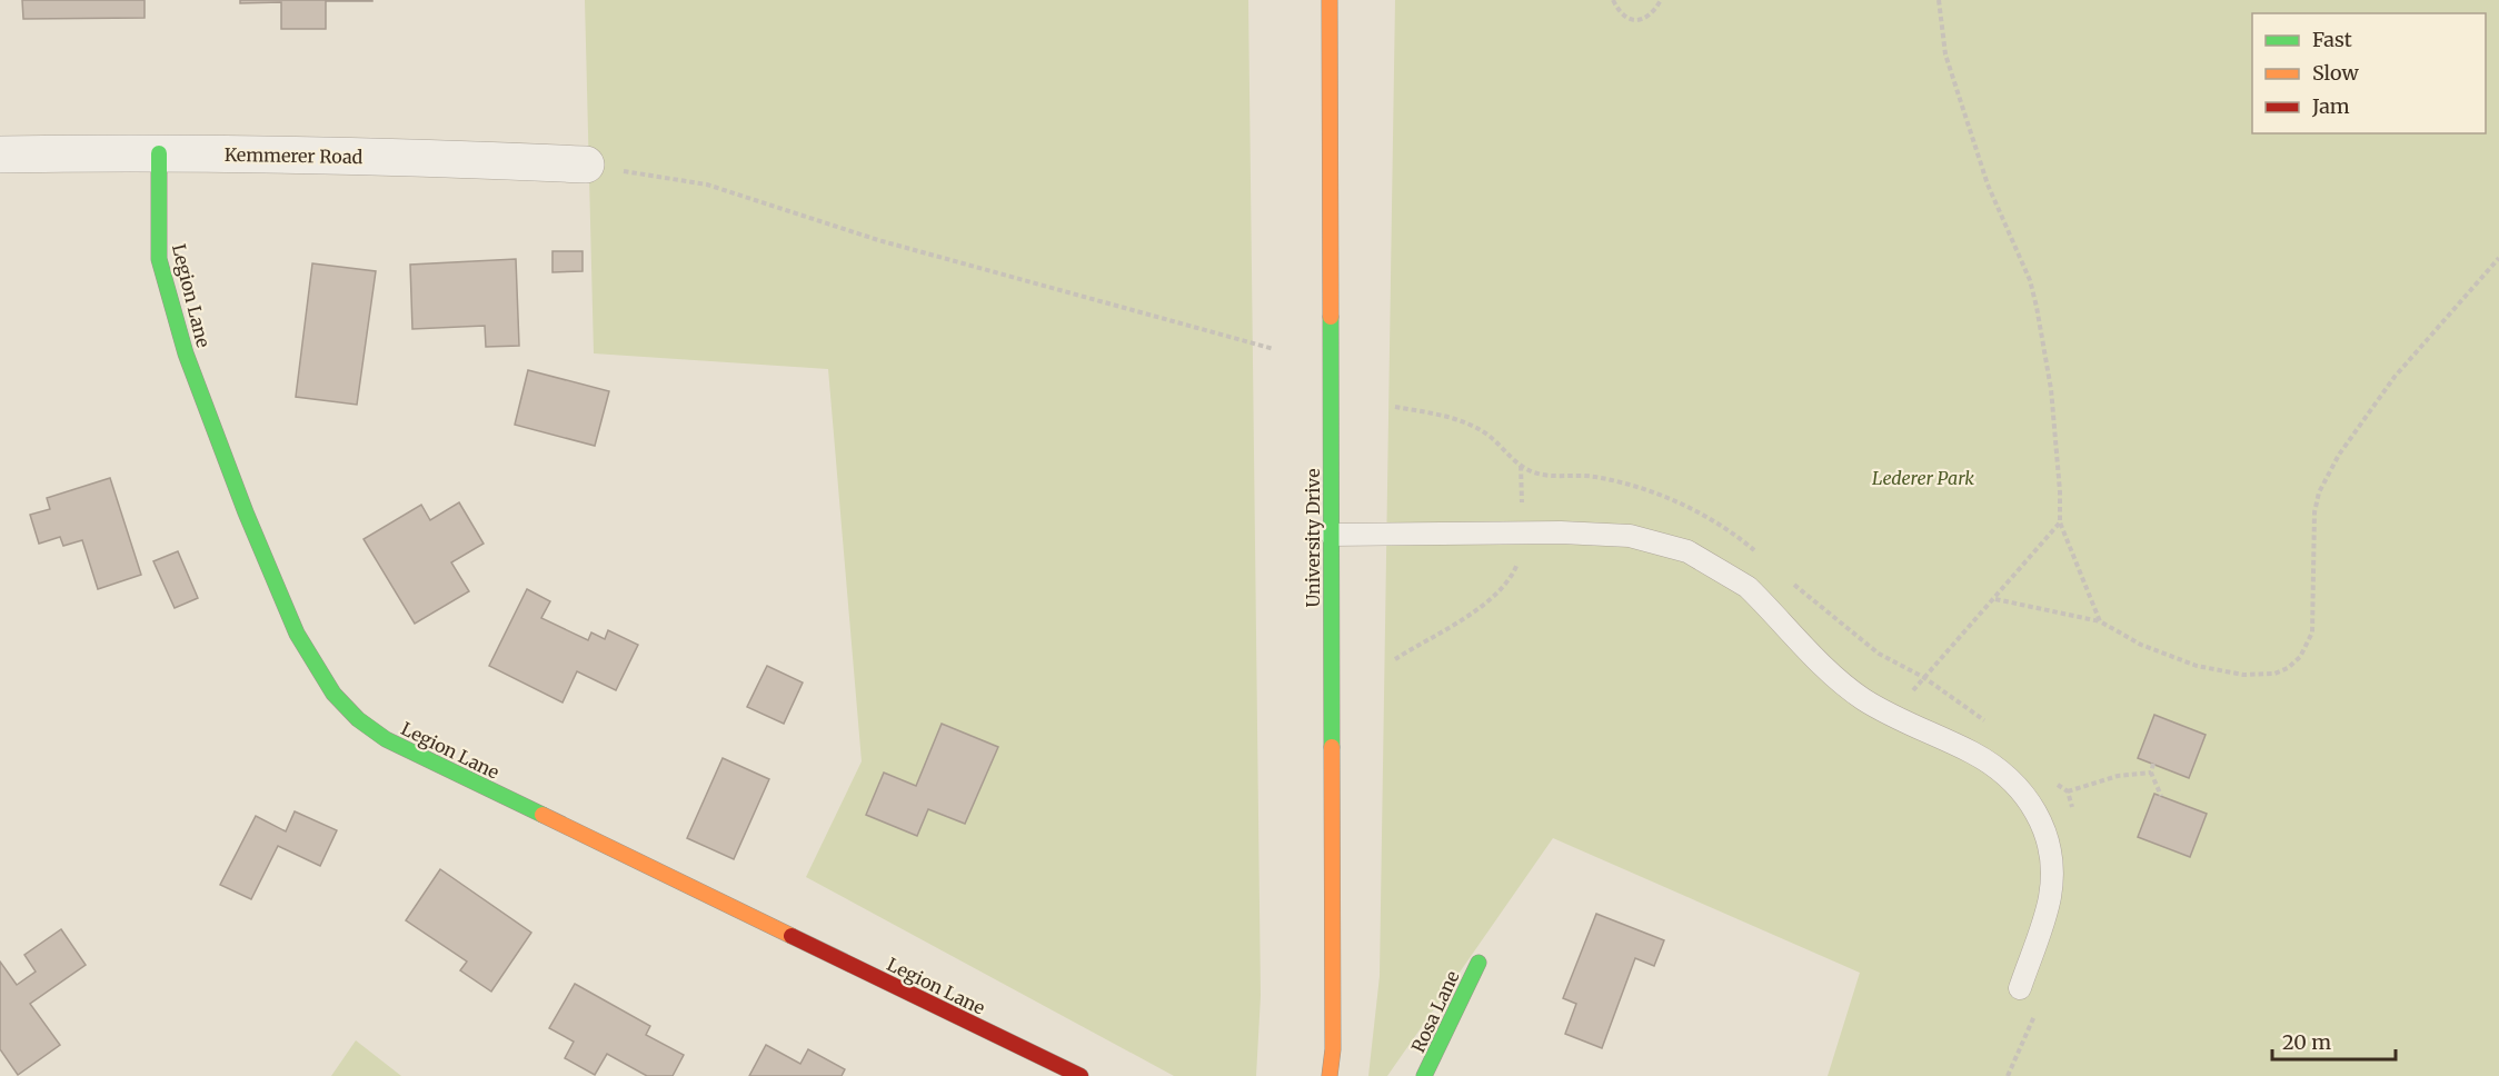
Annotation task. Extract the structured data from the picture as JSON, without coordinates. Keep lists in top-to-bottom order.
{
  "streets": {
    "street": [
      "Kemmerer Road",
      "Legion Lane",
      "University Drive",
      "Rosa Lane"
    ]
  },
  "crossings": [
    ["Kemmerer Road", "Legion Lane"]
  ],
  "parks": ["Lederer Park"],
  "legend": ["Fast", "Slow", "Jam"],
  "scale_bar": "20 m"
}
